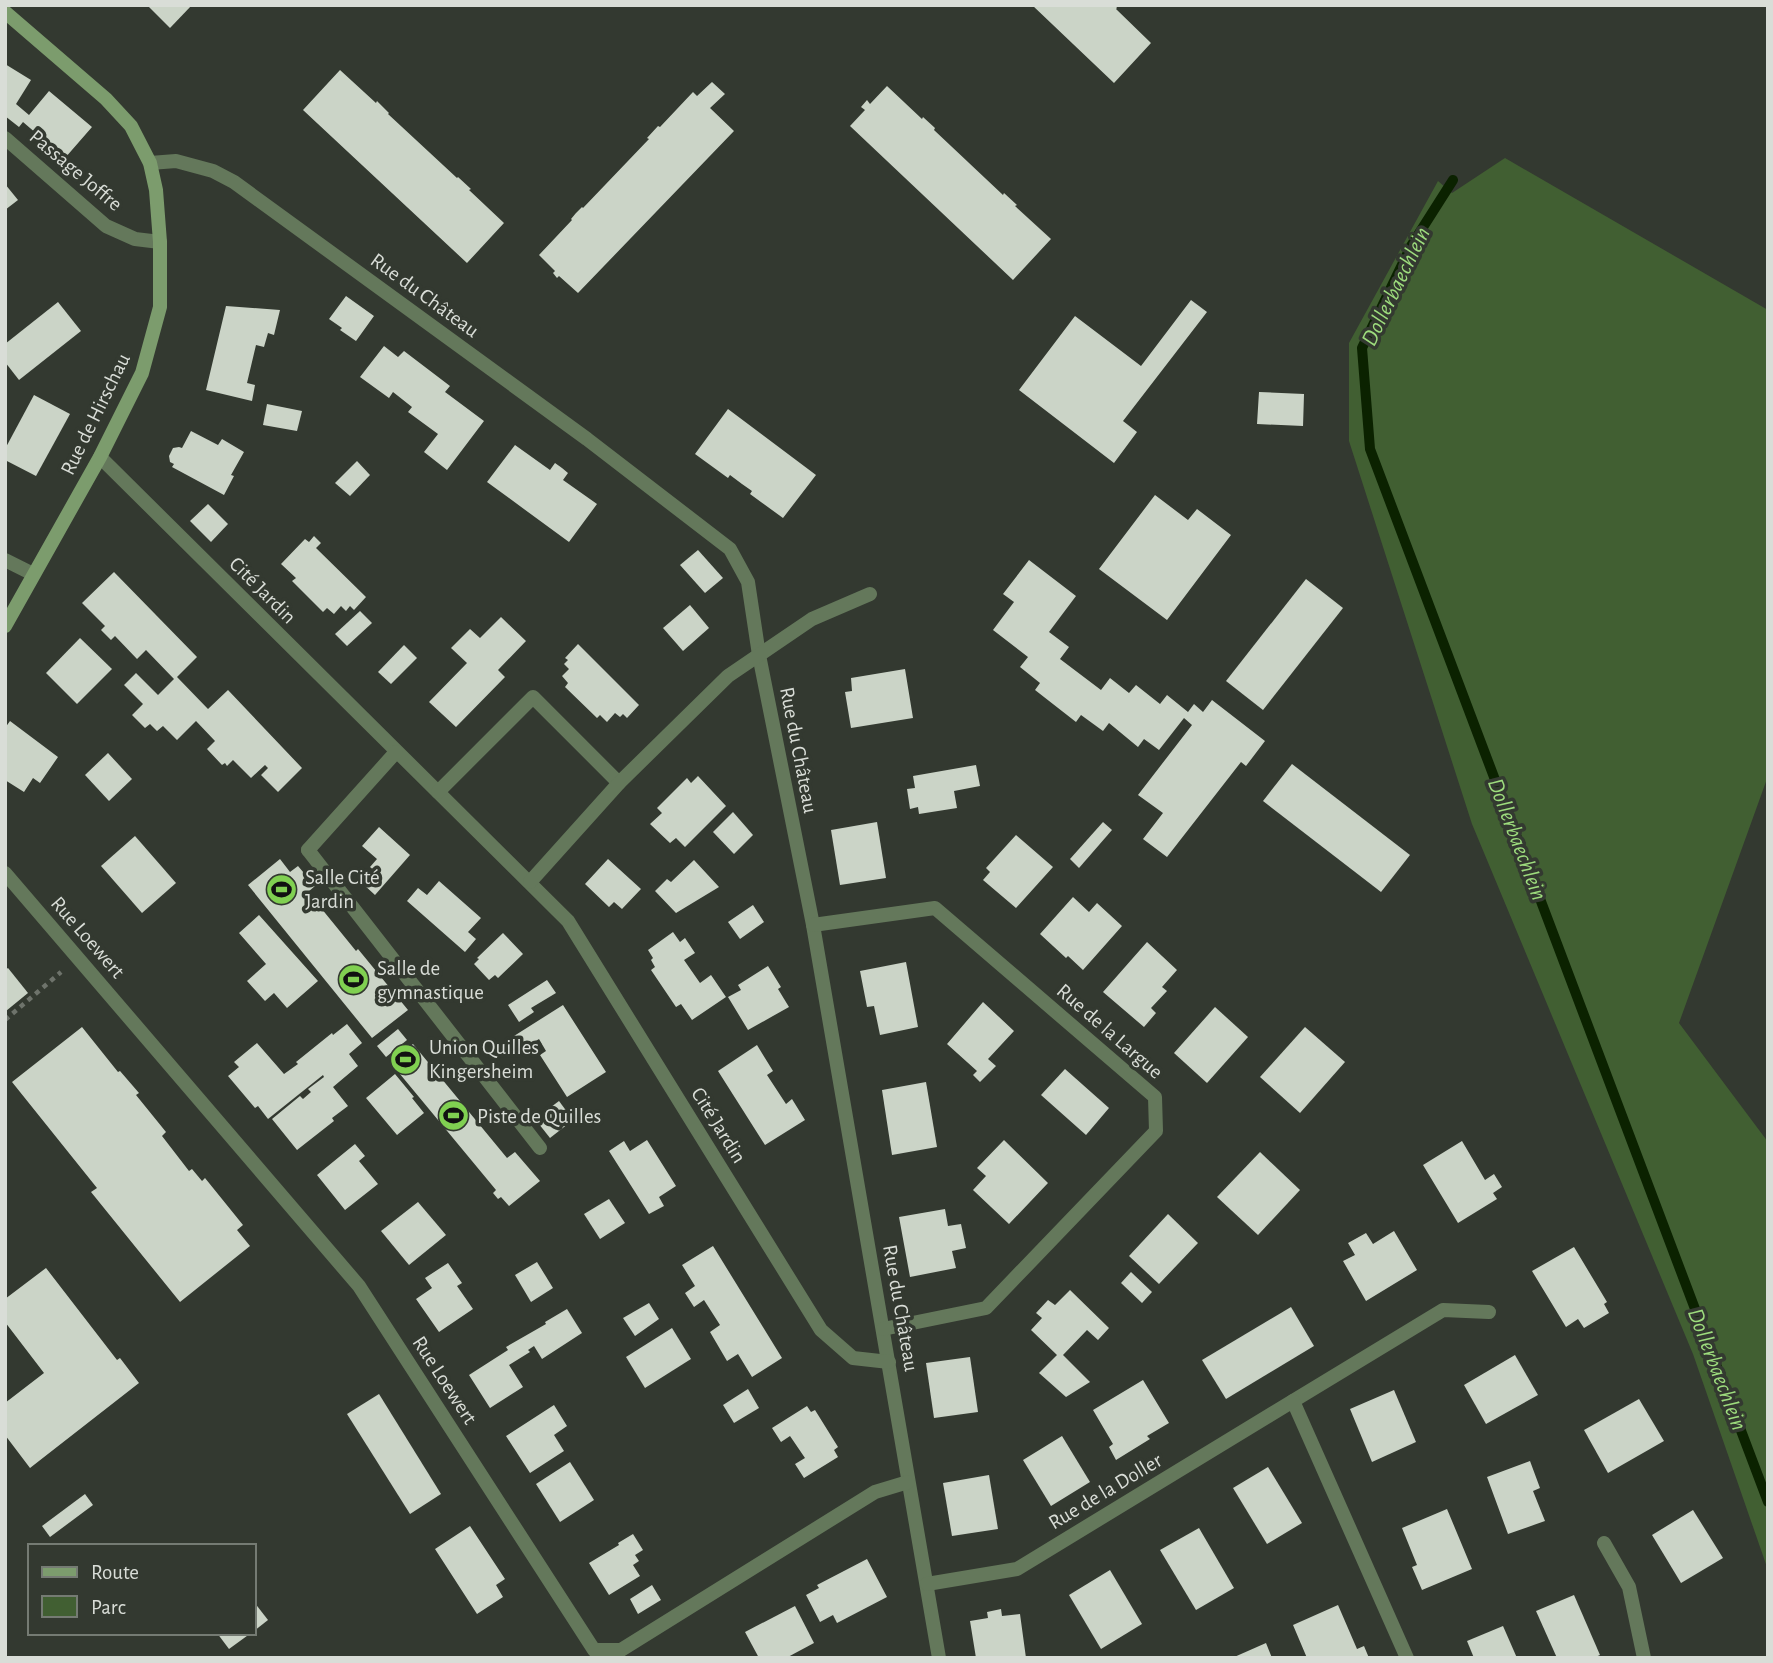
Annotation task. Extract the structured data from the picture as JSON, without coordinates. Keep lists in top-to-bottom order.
{
  "streets": {
    "main road": ["Rue de Hirschau"],
    "street": [
      "Passage Joffre",
      "Rue du Château",
      "Cité Jardin",
      "Rue Loewert",
      "Rue de la Largue",
      "Rue de la Doller"
    ]
  },
  "crossings": [
    ["Passage Joffre", "Rue de Hirschau"],
    ["Rue du Château", "Rue de Hirschau"],
    ["Rue du Château", "Cité Jardin"],
    ["Rue du Château", "Rue Loewert"],
    ["Rue du Château", "Rue de la Largue"],
    ["Rue du Château", "Rue de la Doller"],
    ["Rue de Hirschau", "Cité Jardin"]
  ],
  "water": ["Dollerbaechlein"],
  "places": {
    "sports": [
      "Salle Cité Jardin",
      "Salle de gymnastique",
      "Union Quilles Kingersheim",
      "Piste de Quilles"
    ]
  },
  "legend": ["Route", "Parc"]
}
